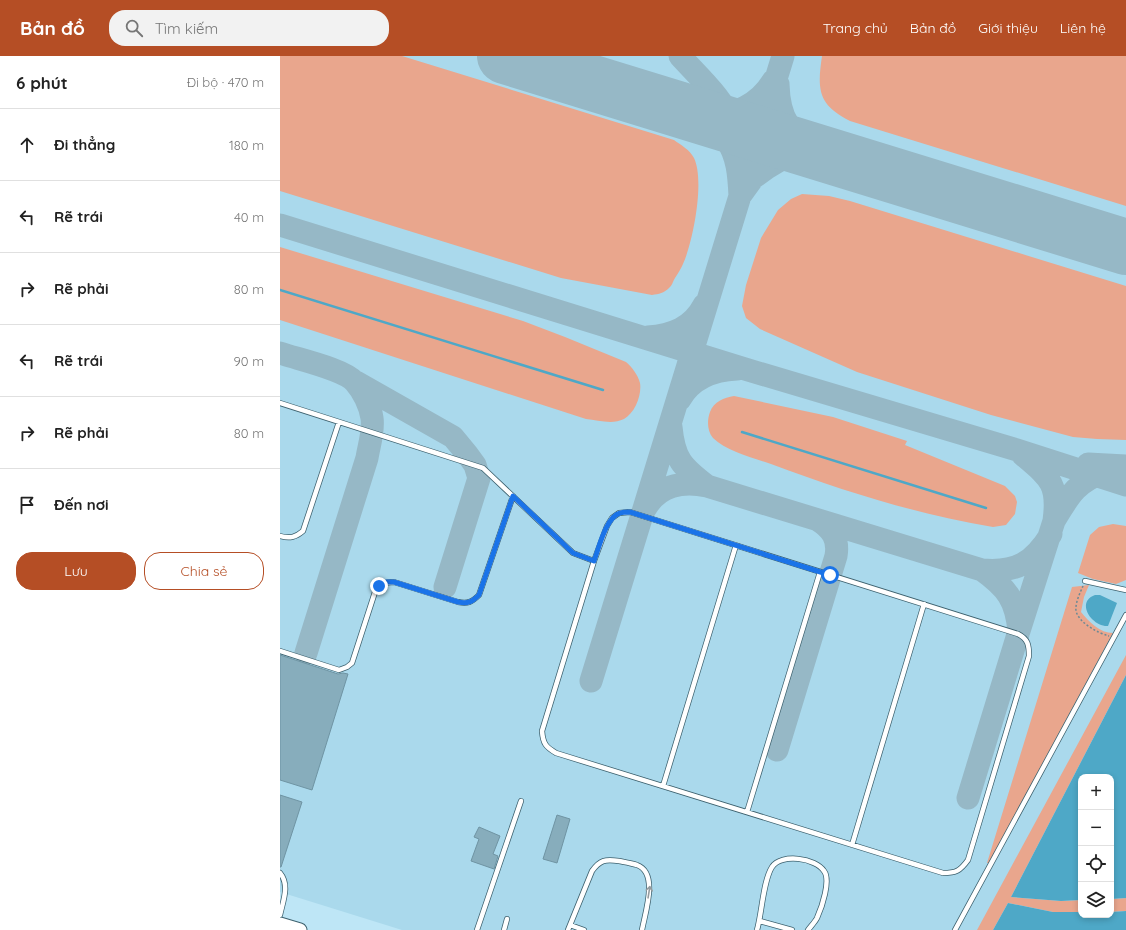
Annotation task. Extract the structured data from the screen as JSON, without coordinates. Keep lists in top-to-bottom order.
{
  "page": {
    "header": "Bản đồ",
    "search": "Tìm kiếm",
    "nav": [
      "Trang chủ",
      "Bản đồ",
      "Giới thiệu",
      "Liên hệ"
    ],
    "heading": ["6 phút", "Đi bộ · 470 m"],
    "list": [
      ["Đi thẳng", "180 m"],
      ["Rẽ trái", "40 m"],
      ["Rẽ phải", "80 m"],
      ["Rẽ trái", "90 m"],
      ["Rẽ phải", "80 m"],
      "Đến nơi"
    ],
    "buttons": ["Lưu", "Chia sẻ"],
    "map_buttons": ["+", "−"]
  }
}
